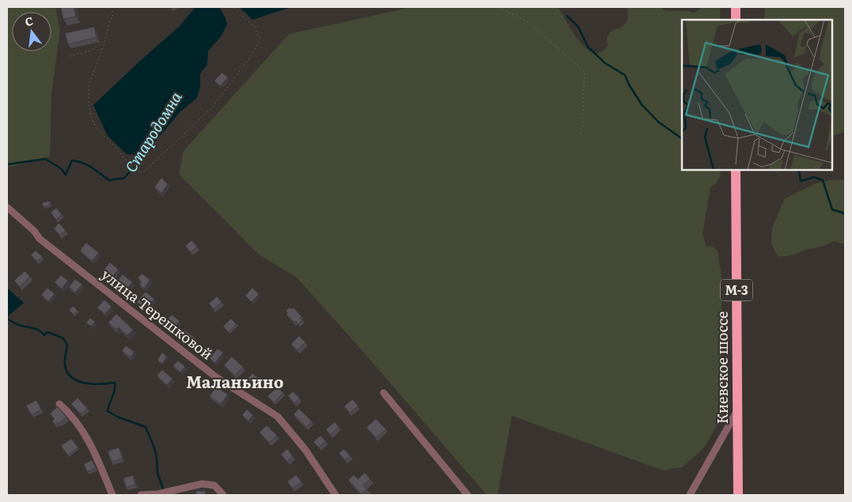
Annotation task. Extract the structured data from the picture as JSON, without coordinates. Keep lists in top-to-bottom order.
{
  "streets": {
    "highway": ["М-3", "Киевское шоссе"],
    "street": ["улица Терешковой"]
  },
  "districts": ["Маланьино"],
  "water": ["Стародомна"],
  "north": "top"
}
